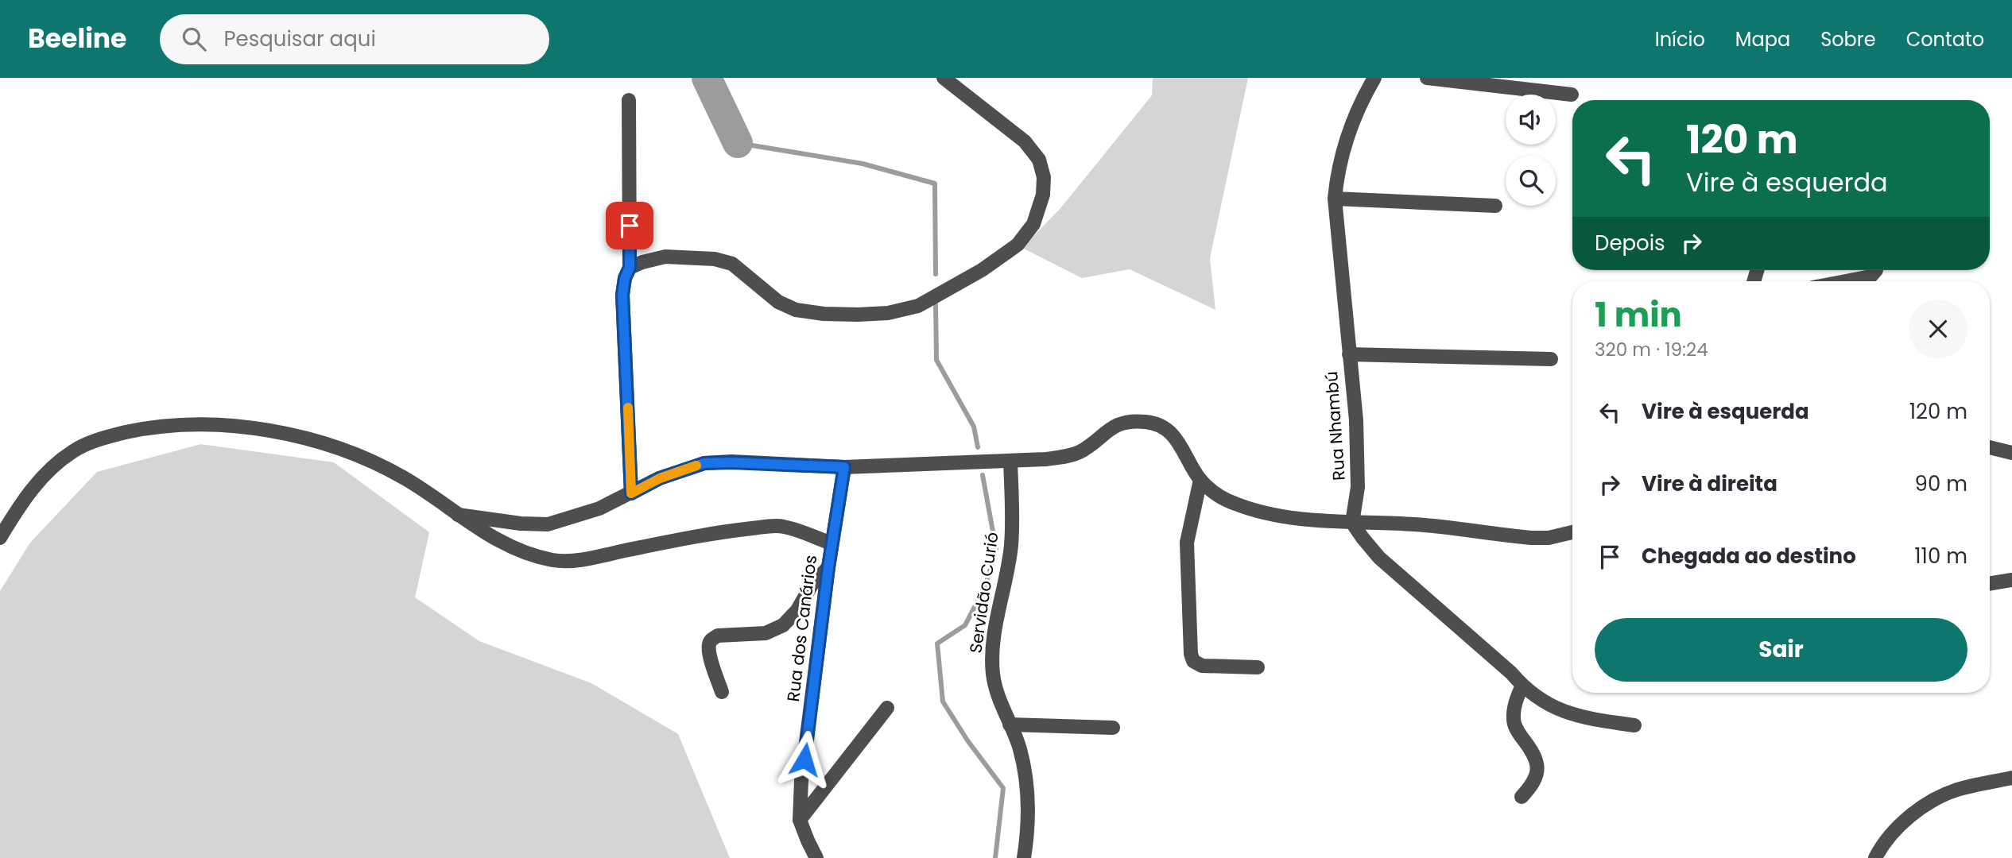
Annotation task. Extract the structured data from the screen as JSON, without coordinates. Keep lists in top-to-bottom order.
{
  "streets": {
    "street": ["Rua Nhambú", "Servidão Curió", "Rua dos Canários"]
  },
  "page": {
    "header": "Beeline",
    "search": "Pesquisar aqui",
    "nav": [
      "Início",
      "Mapa",
      "Sobre",
      "Contato"
    ],
    "turn": ["120 m", "Vire à esquerda"],
    "then": "Depois",
    "heading": ["1 min", "320 m · 19:24"],
    "list": [
      {
        "name": "Vire à esquerda",
        "value": "120 m"
      },
      {
        "name": "Vire à direita",
        "value": "90 m"
      },
      {
        "name": "Chegada ao destino",
        "value": "110 m"
      }
    ],
    "buttons": "Sair"
  }
}
